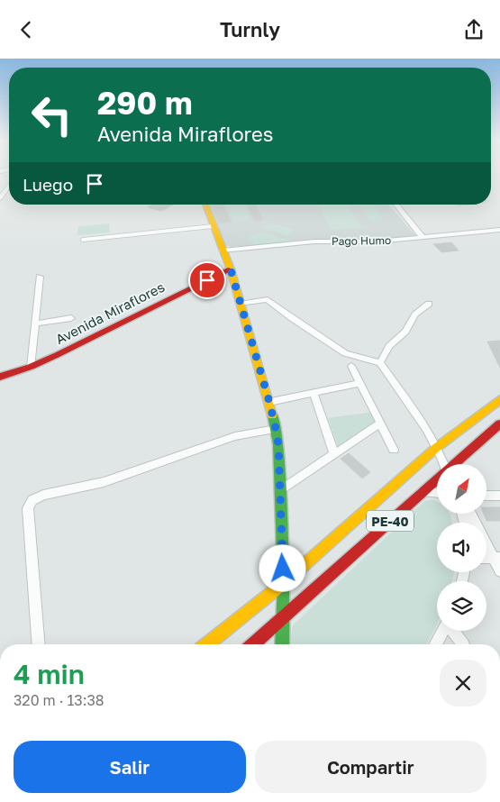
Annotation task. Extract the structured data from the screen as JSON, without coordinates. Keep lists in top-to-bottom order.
{
  "streets": {
    "main road": ["Avenida Miraflores", "PE-40"],
    "street": ["Pago Humo"]
  },
  "north": "top right",
  "page": {
    "header": "Turnly",
    "turn": ["290 m", "Avenida Miraflores"],
    "then": "Luego",
    "heading": ["4 min", "320 m · 13:38"],
    "buttons": ["Salir", "Compartir"]
  }
}
